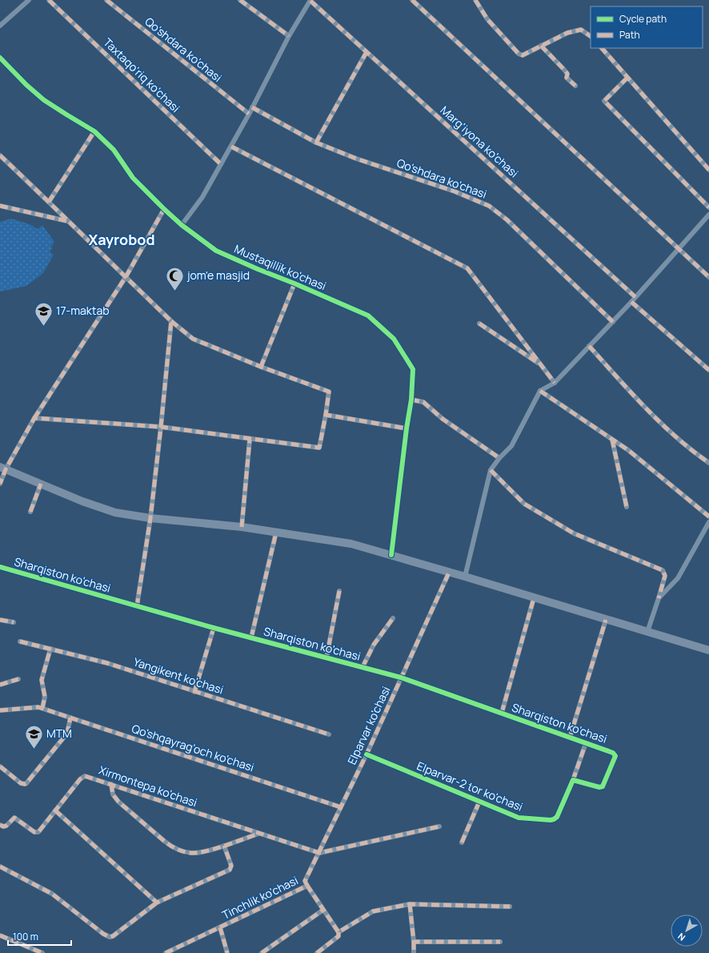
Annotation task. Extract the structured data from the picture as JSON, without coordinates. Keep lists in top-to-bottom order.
{
  "streets": {
    "street": [
      "Qo'shdara ko'chasi",
      "Taxtaqo'riq ko'chasi",
      "Marg'iyona ko'chasi",
      "Mustaqillik ko'chasi",
      "Sharqiston ko'chasi",
      "Yangikent ko'chasi",
      "Elparvar ko'chasi",
      "Qo'shqayrag'och ko'chasi",
      "Xirmontepa ko'chasi",
      "Elparvar-2 tor ko'chasi",
      "Tinchlik ko'chasi"
    ]
  },
  "crossings": [
    ["Sharqiston ko'chasi", "Elparvar ko'chasi"],
    ["Sharqiston ko'chasi", "Elparvar-2 tor ko'chasi"],
    ["Elparvar ko'chasi", "Qo'shqayrag'och ko'chasi"],
    ["Elparvar ko'chasi", "Xirmontepa ko'chasi"],
    ["Elparvar ko'chasi", "Elparvar-2 tor ko'chasi"],
    ["Elparvar ko'chasi", "Tinchlik ko'chasi"]
  ],
  "districts": ["Xayrobod"],
  "places": {
    "mosque": ["jom'e masjid"],
    "school or university": ["17-maktab", "MTM"]
  },
  "legend": ["Cycle path", "Path"],
  "scale_bar": "100 m",
  "north": "bottom left"
}
